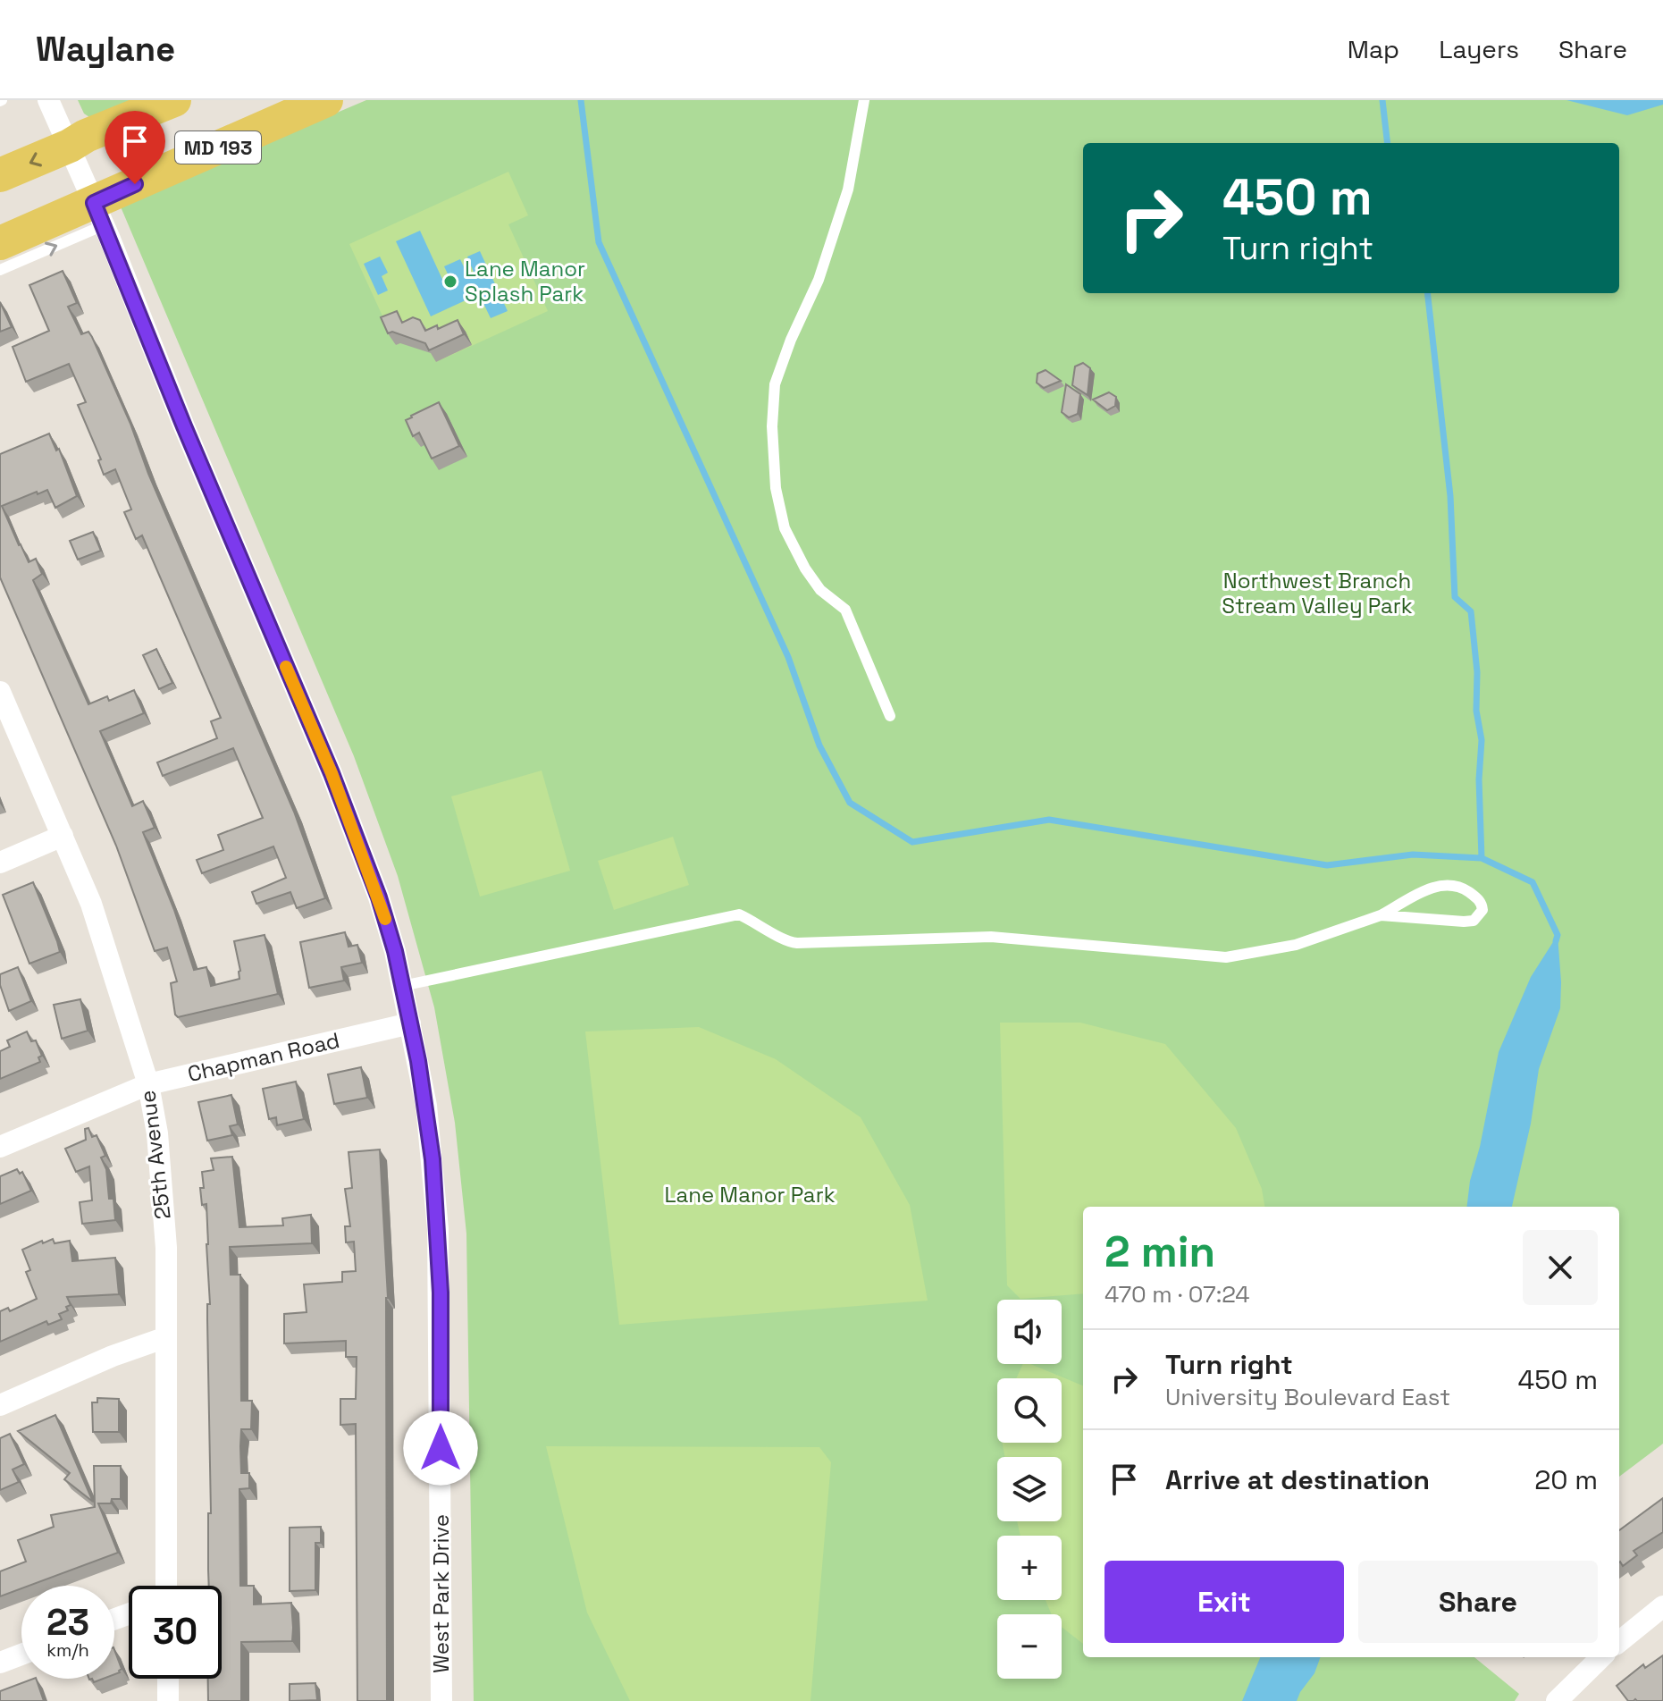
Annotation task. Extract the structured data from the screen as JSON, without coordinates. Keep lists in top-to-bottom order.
{
  "streets": {
    "main road": ["MD 193"],
    "street": ["Chapman Road", "25th Avenue", "West Park Drive"]
  },
  "crossings": [
    ["MD 193", "West Park Drive"],
    ["Chapman Road", "25th Avenue"],
    ["Chapman Road", "West Park Drive"]
  ],
  "parks": ["Northwest Branch Stream Valley Park", "Lane Manor Park"],
  "places": ["Lane Manor Splash Park"],
  "page": {
    "header": "Waylane",
    "nav": ["Map", "Layers", "Share"],
    "turn": ["450 m", "Turn right"],
    "heading": ["2 min", "470 m · 07:24"],
    "map_buttons": ["+", "−"],
    "list": [
      {
        "name": "Turn right",
        "note": "University Boulevard East",
        "value": "450 m"
      },
      {
        "name": "Arrive at destination",
        "value": "20 m"
      }
    ],
    "buttons": ["Exit", "Share"],
    "speed": "23 km/h",
    "limit": "30"
  }
}
